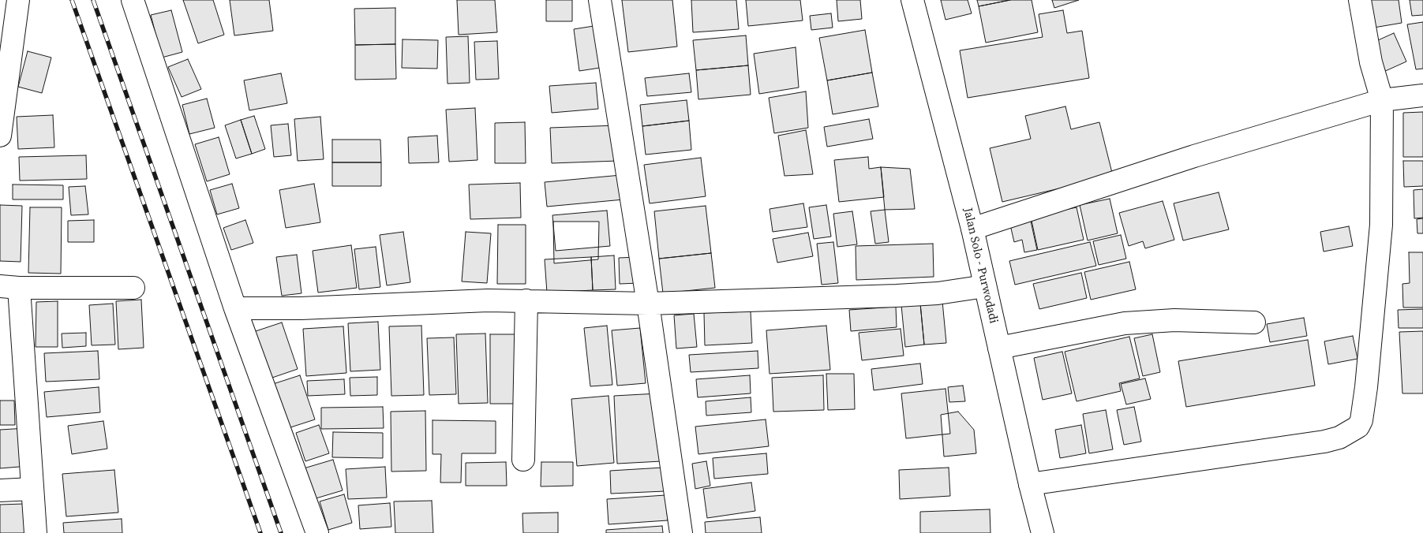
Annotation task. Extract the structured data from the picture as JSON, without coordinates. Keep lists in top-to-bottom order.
{
  "streets": {
    "street": ["Jalan Solo - Purwodadi"]
  }
}
